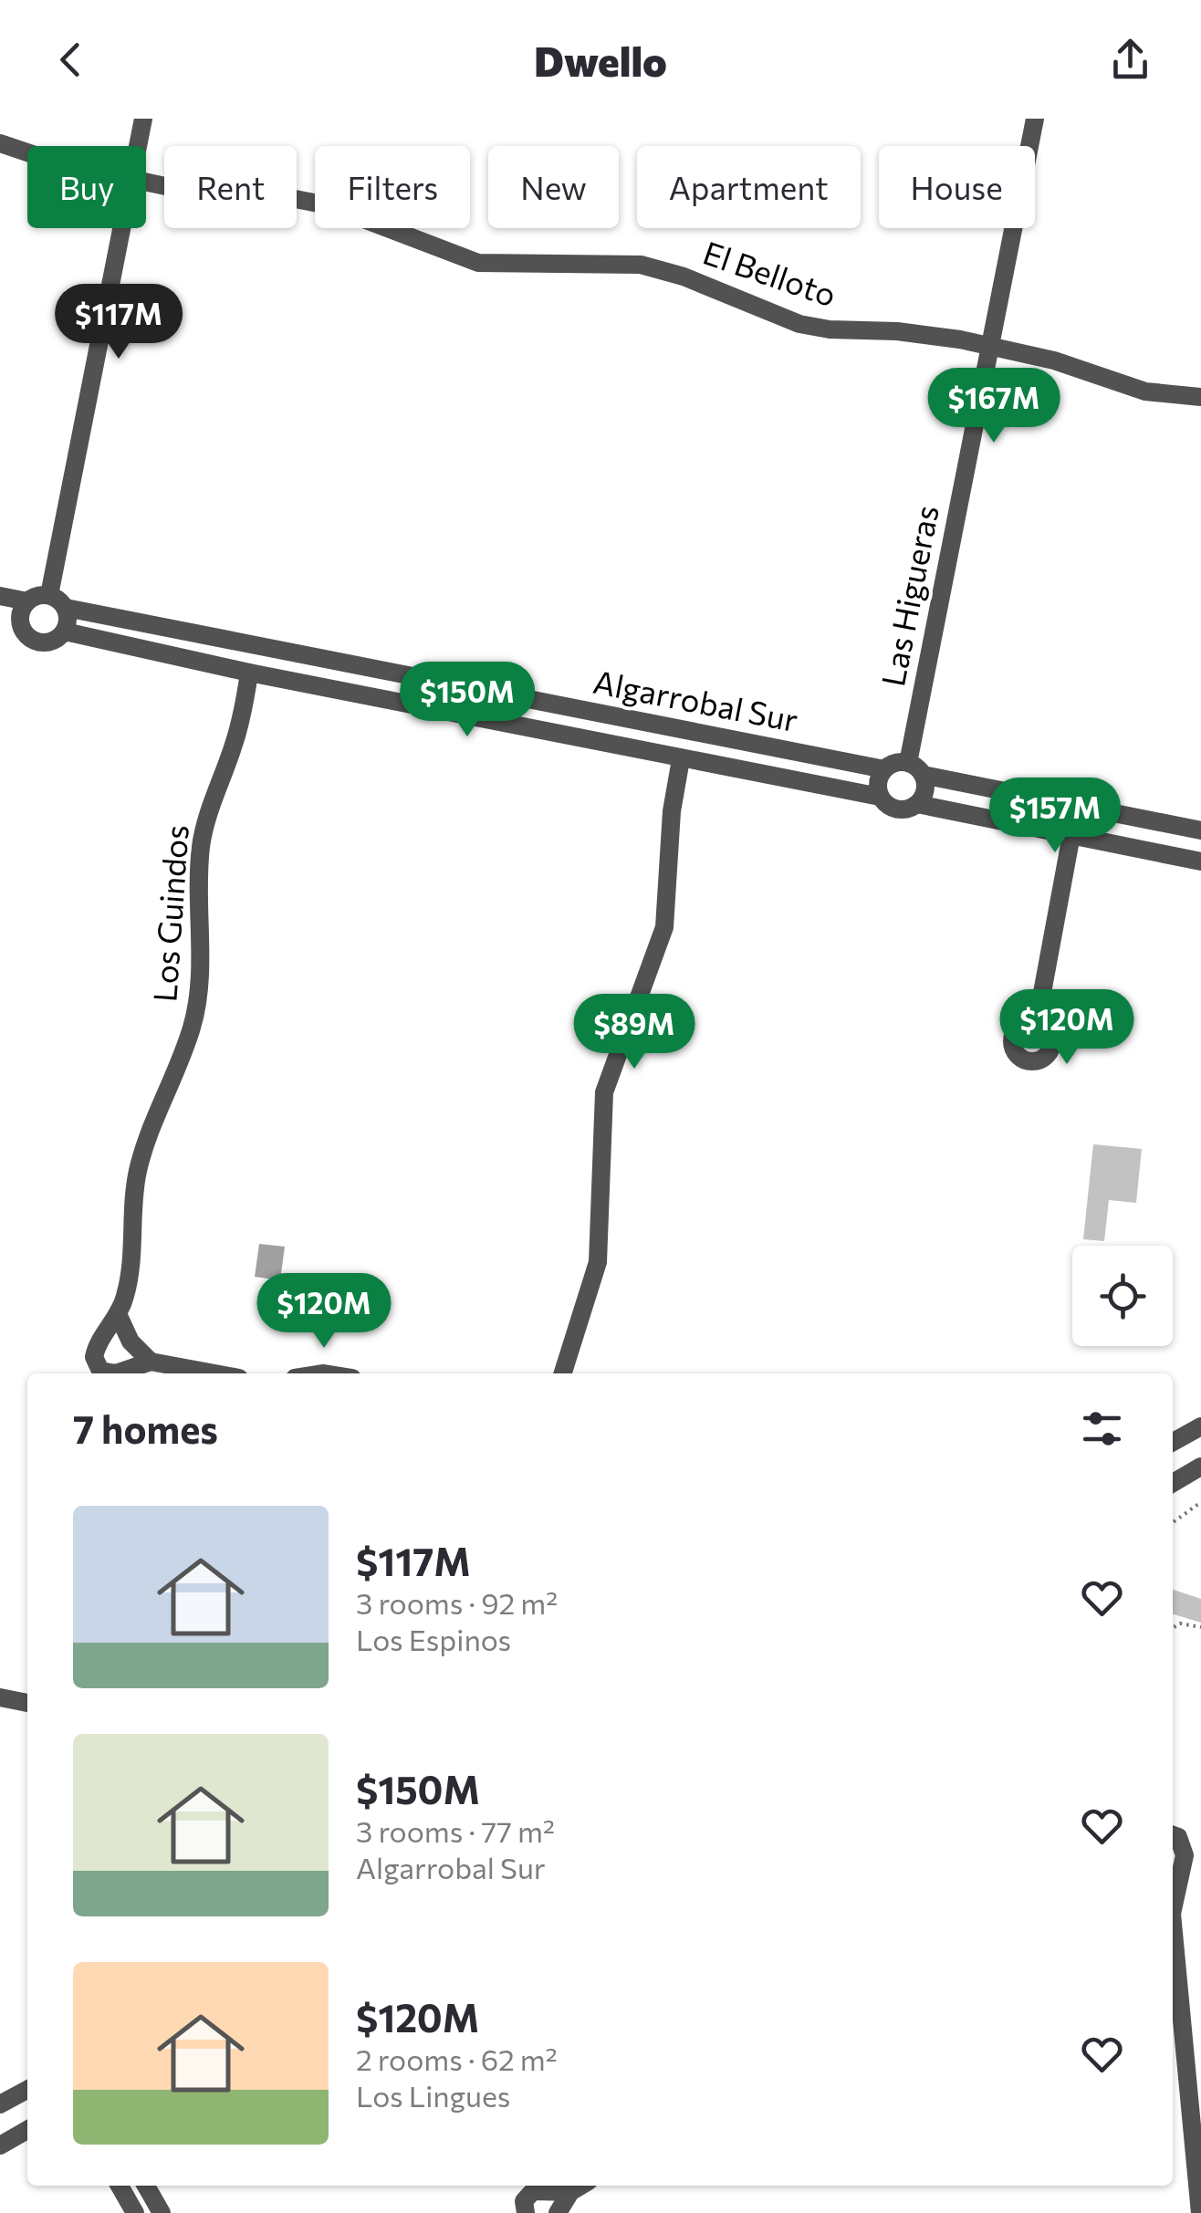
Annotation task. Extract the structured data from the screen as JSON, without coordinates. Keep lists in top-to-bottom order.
{
  "streets": {
    "street": [
      "El Belloto",
      "Las Higueras",
      "Algarrobal Sur",
      "Los Guindos"
    ]
  },
  "crossings": [
    ["El Belloto", "Las Higueras"],
    ["Las Higueras", "Algarrobal Sur"],
    ["Algarrobal Sur", "Los Guindos"]
  ],
  "page": {
    "header": "Dwello",
    "chip": [
      "Buy",
      "Rent",
      "Filters",
      "New",
      "Apartment",
      "House"
    ],
    "price": [
      "$117M",
      "$167M",
      "$150M",
      "$157M",
      "$120M",
      "$89M",
      "$120M"
    ],
    "heading": "7 homes",
    "list": [
      {
        "name": "$117M",
        "note": "3 rooms · 92 m² · Los Espinos"
      },
      {
        "name": "$150M",
        "note": "3 rooms · 77 m² · Algarrobal Sur"
      },
      {
        "name": "$120M",
        "note": "2 rooms · 62 m² · Los Lingues"
      }
    ]
  }
}
